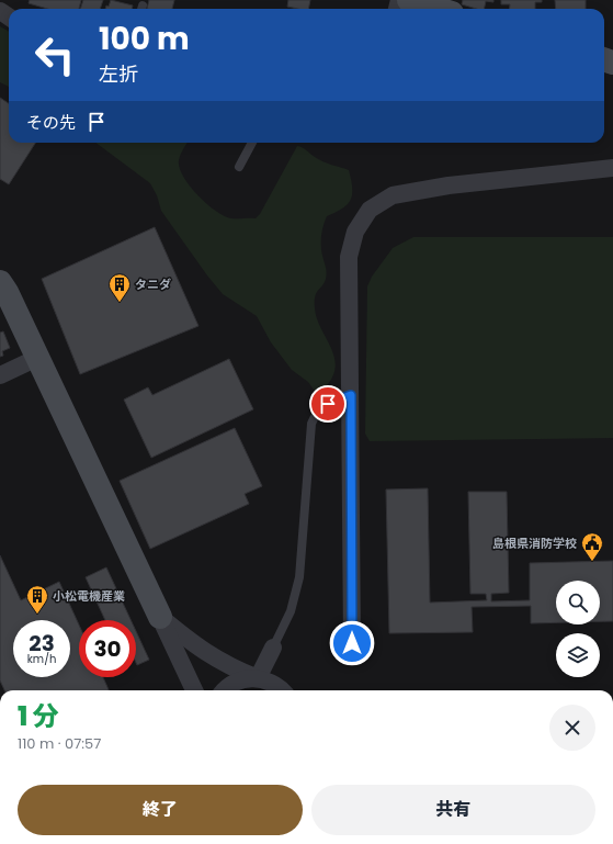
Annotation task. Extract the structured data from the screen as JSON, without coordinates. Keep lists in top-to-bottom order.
{
  "places": {
    "building": ["タニダ", "小松電機産業"],
    "public building": ["島根県消防学校"]
  },
  "page": {
    "turn": ["100 m", "左折"],
    "then": "その先",
    "speed": "23 km/h",
    "limit": "30",
    "heading": ["1 分", "110 m · 07:57"],
    "buttons": ["終了", "共有"]
  }
}
